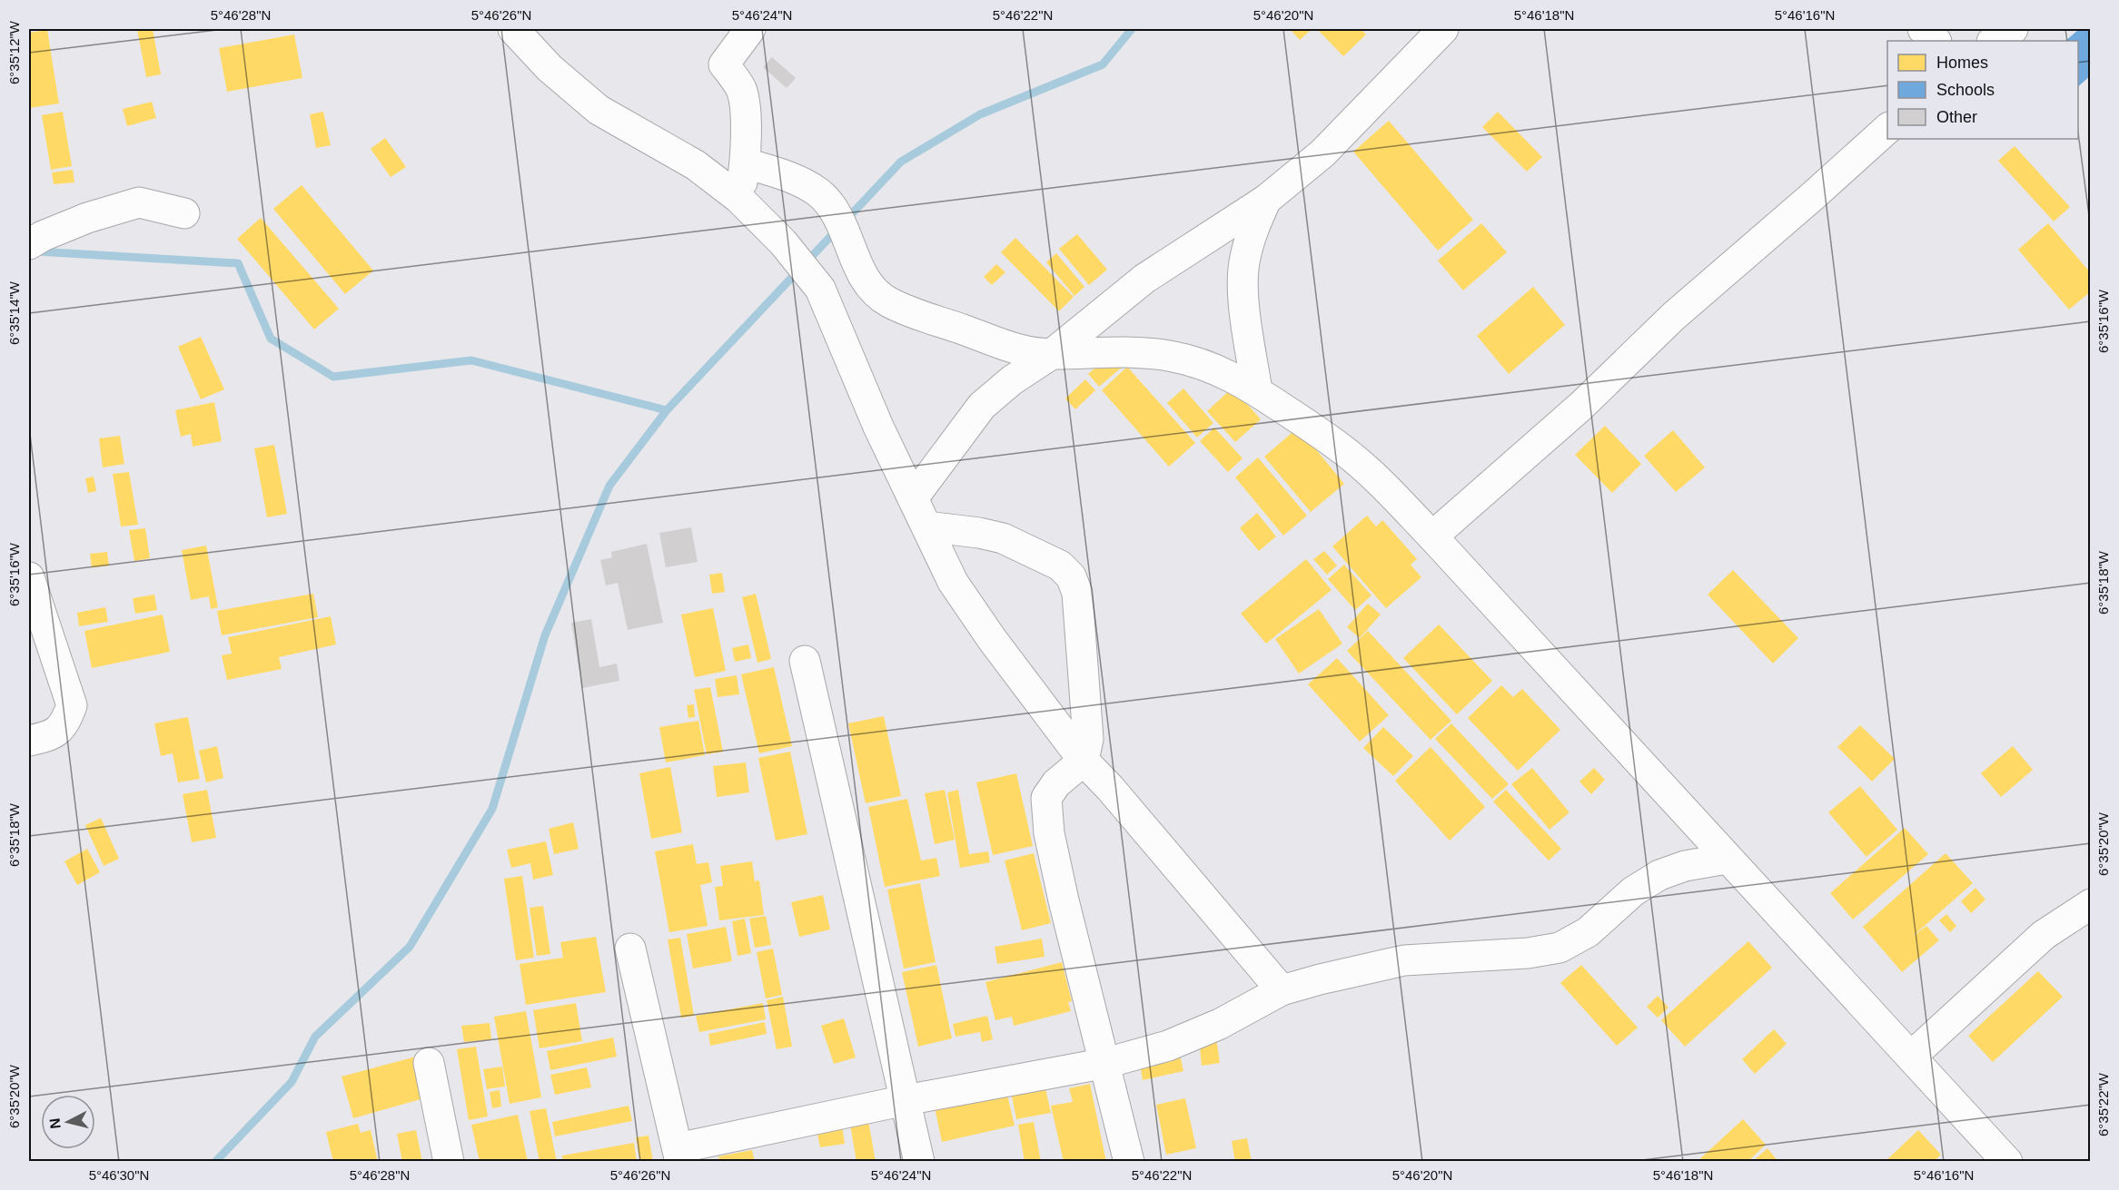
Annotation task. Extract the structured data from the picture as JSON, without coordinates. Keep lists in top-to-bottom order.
{
  "legend": ["Homes", "Schools", "Other"],
  "north": "left",
  "coordinates": [
    "5°46'28\"N",
    "5°46'26\"N",
    "5°46'24\"N",
    "5°46'22\"N",
    "5°46'20\"N",
    "5°46'18\"N",
    "5°46'16\"N",
    "6°35'12\"W",
    "6°35'14\"W",
    "6°35'16\"W",
    "6°35'18\"W",
    "6°35'20\"W",
    "6°35'22\"W",
    "5°46'30\"N"
  ]
}
